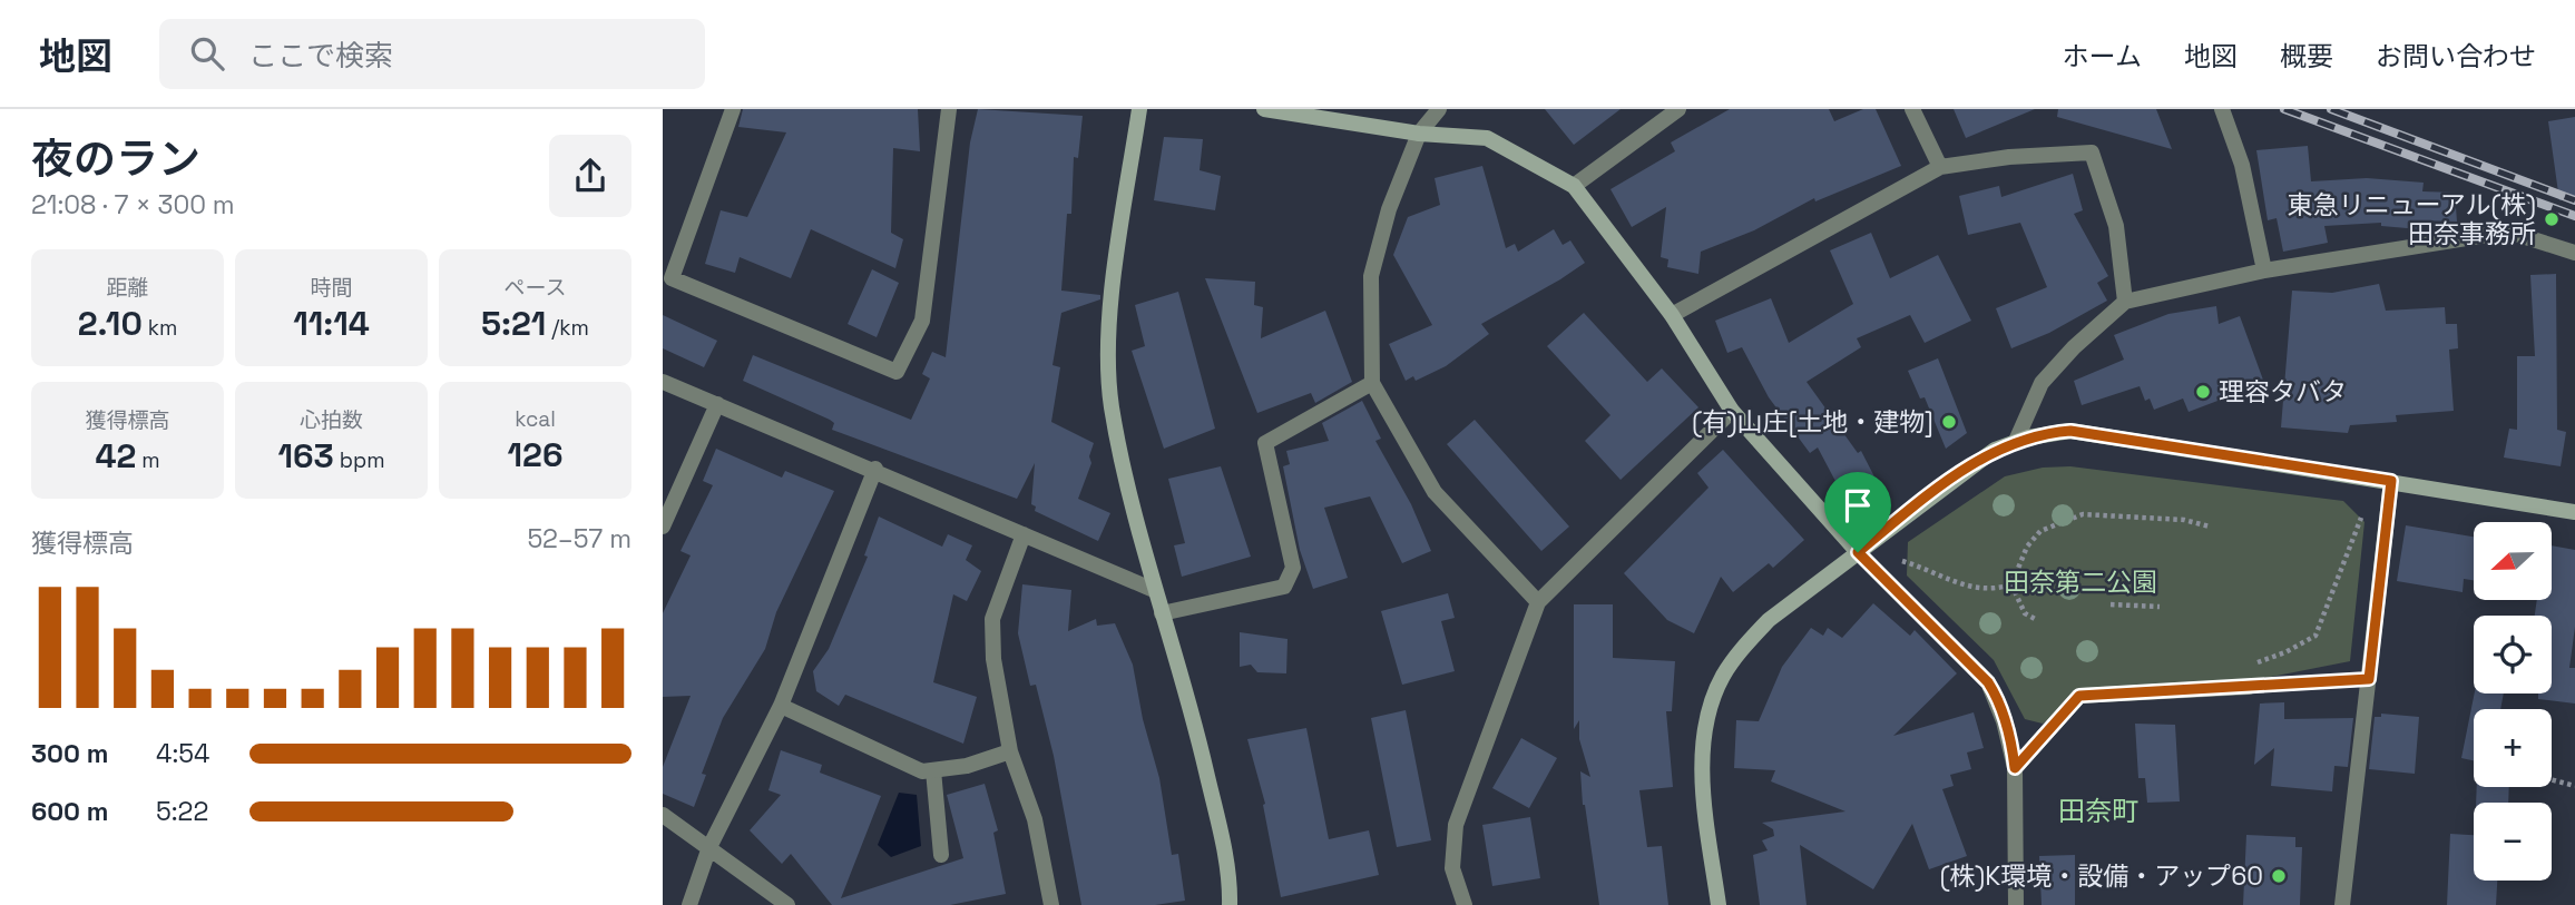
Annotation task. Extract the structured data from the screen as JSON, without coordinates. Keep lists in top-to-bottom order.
{
  "districts": ["田奈町"],
  "parks": ["田奈第二公園"],
  "places": [
    "東急リニューアル(株) 田奈事務所",
    "理容タバタ",
    "(有)山庄[土地・建物]",
    "(株)K環境・設備・アップ60"
  ],
  "north": "left",
  "page": {
    "header": "地図",
    "search": "ここで検索",
    "nav": [
      "ホーム",
      "地図",
      "概要",
      "お問い合わせ"
    ],
    "heading": ["夜のラン", "21:08 · 7 × 300 m"],
    "stats": [
      ["距離", "2.10 km"],
      ["時間", "11:14"],
      ["ペース", "5:21 /km"],
      ["獲得標高", "42 m"],
      ["心拍数", "163 bpm"],
      ["kcal", "126"]
    ],
    "chart": ["獲得標高", "52–57 m"],
    "map_buttons": ["+", "−"],
    "list": [
      {
        "name": "300 m",
        "note": "4:54"
      },
      {
        "name": "600 m",
        "note": "5:22"
      }
    ]
  }
}
